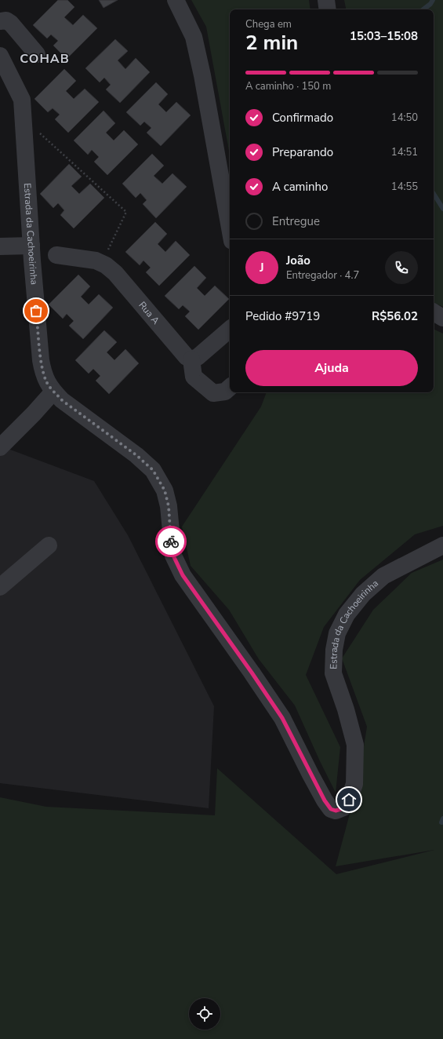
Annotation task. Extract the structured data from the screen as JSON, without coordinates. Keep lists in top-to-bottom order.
{
  "streets": {
    "street": ["Estrada da Cachoeirinha", "Rua A"]
  },
  "districts": ["COHAB"],
  "page": {
    "heading": ["2 min", "Chega em", "15:03–15:08"],
    "panel": [
      "João",
      "Entregador · 4.7",
      "Pedido #9719",
      "R$56.02"
    ],
    "bar": "A caminho · 150 m",
    "list": [
      ["Confirmado", "14:50"],
      ["Preparando", "14:51"],
      ["A caminho", "14:55"],
      "Entregue"
    ],
    "round": "J",
    "buttons": "Ajuda"
  }
}
